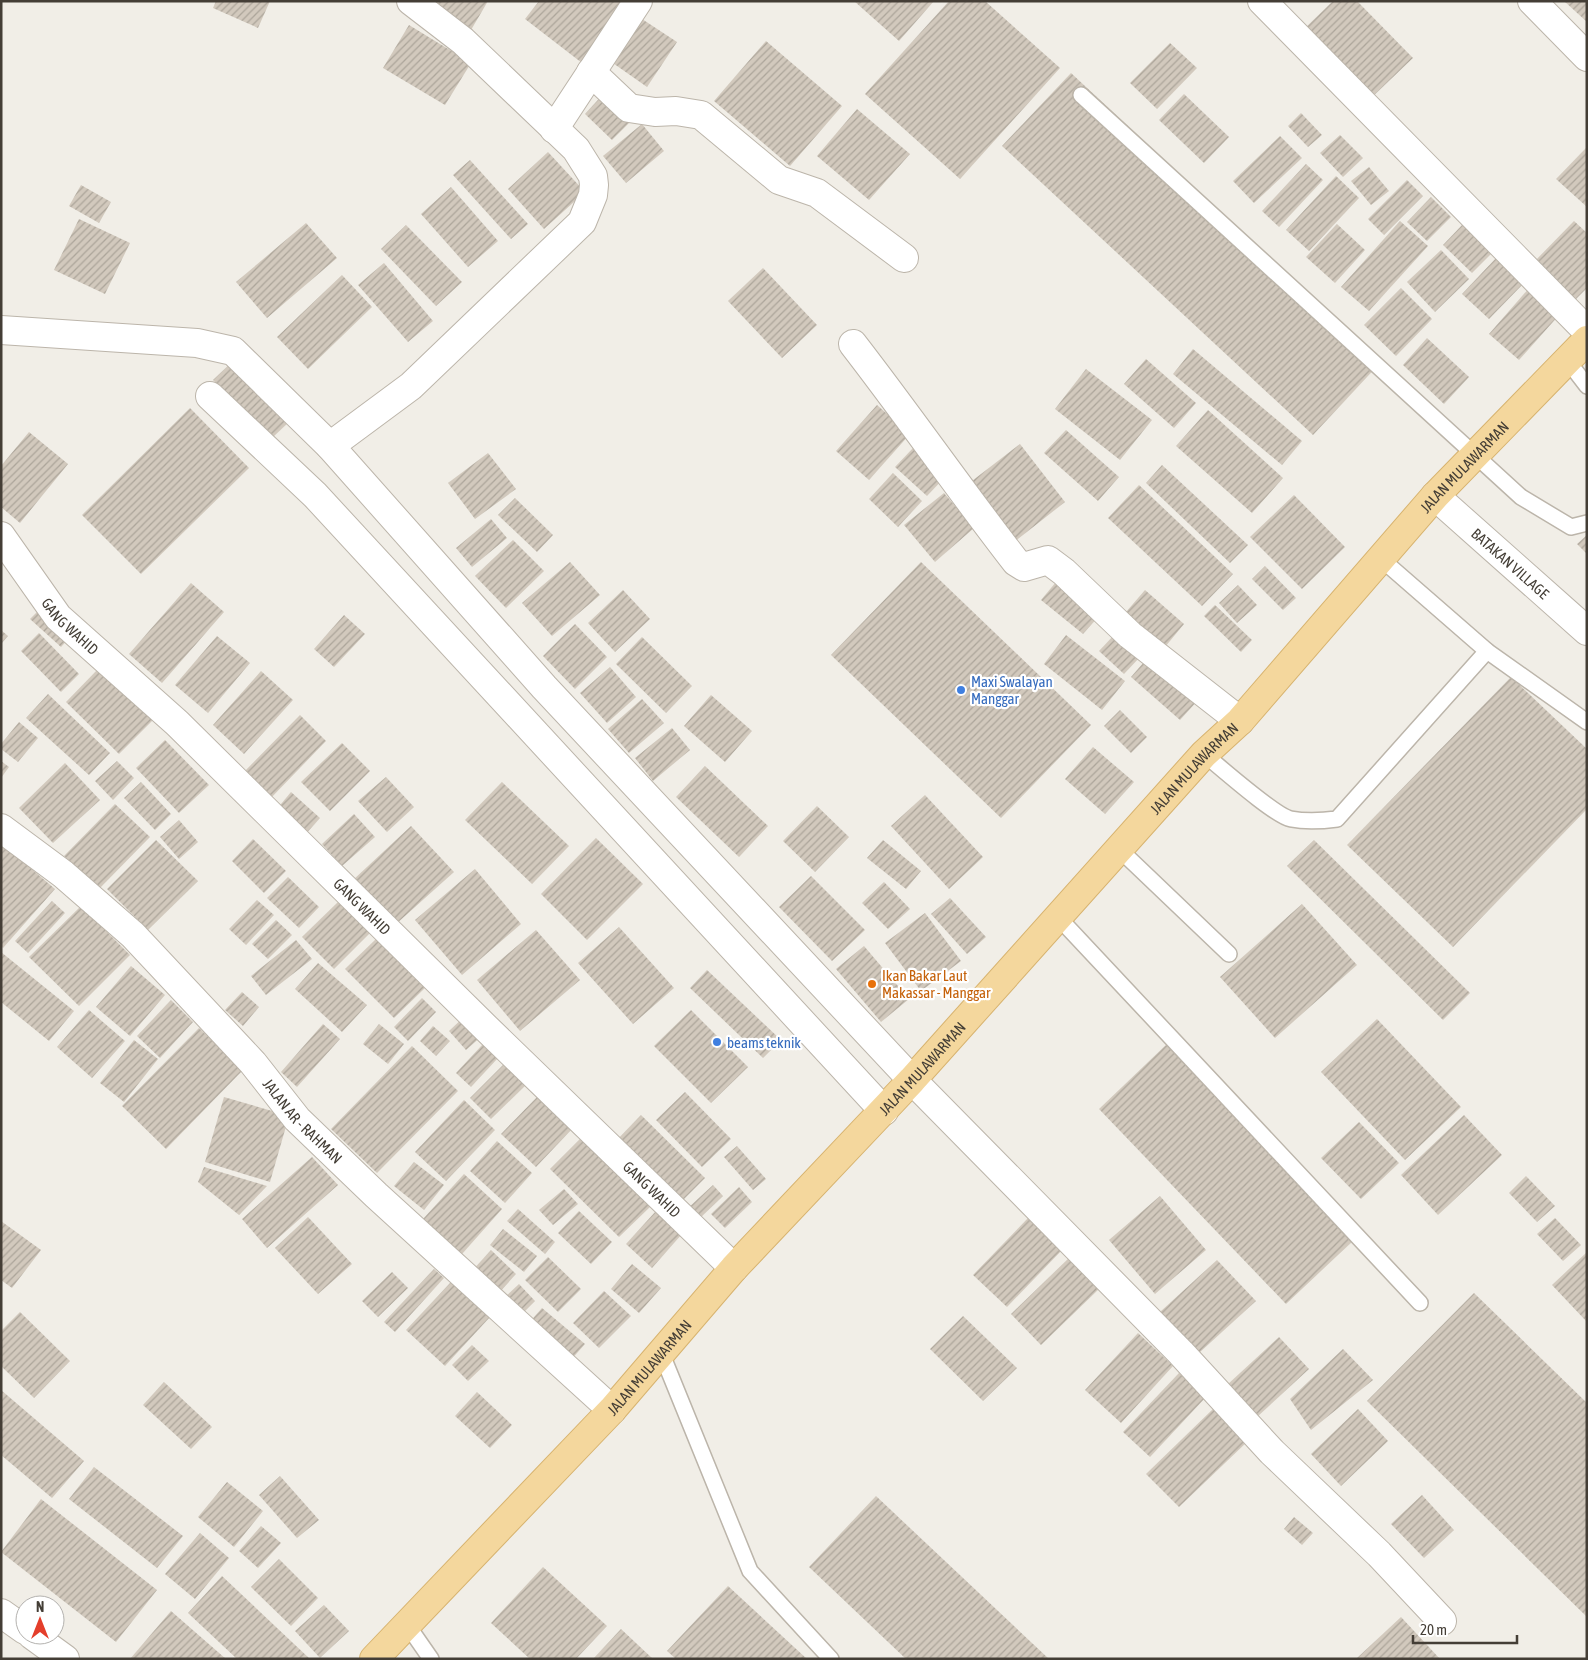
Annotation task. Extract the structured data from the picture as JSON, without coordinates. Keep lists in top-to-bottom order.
{
  "streets": {
    "main road": ["JALAN MULAWARMAN"],
    "street": ["BATAKAN VILLAGE", "GANG WAHID", "JALAN AR - RAHMAN"]
  },
  "crossings": [
    ["JALAN MULAWARMAN", "BATAKAN VILLAGE"],
    ["JALAN MULAWARMAN", "GANG WAHID"],
    ["JALAN MULAWARMAN", "JALAN AR - RAHMAN"]
  ],
  "places": ["Maxi Swalayan Manggar", "Ikan Bakar Laut Makassar - Manggar", "beams teknik"],
  "scale_bar": "20 m",
  "north": "top"
}
